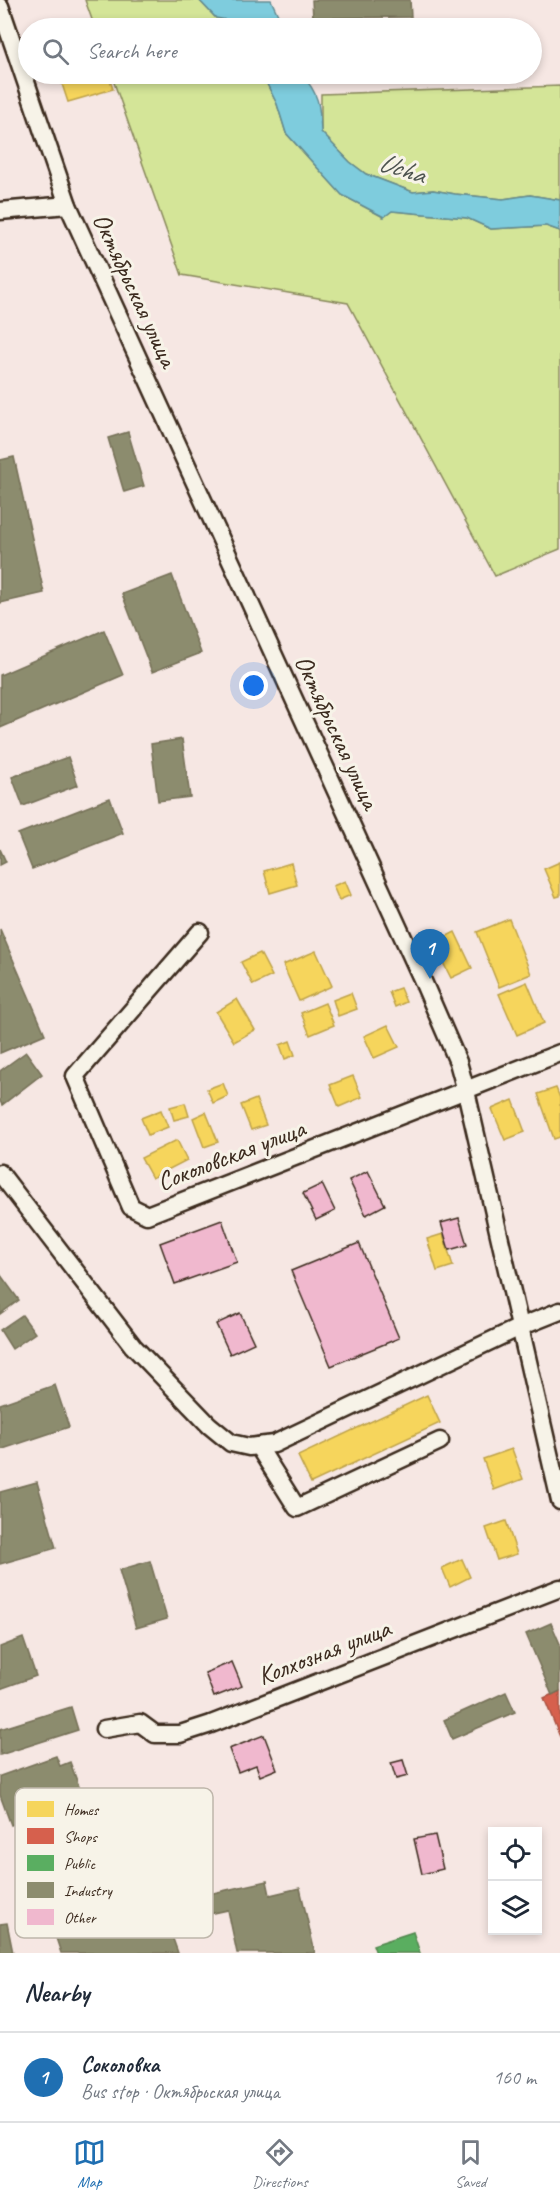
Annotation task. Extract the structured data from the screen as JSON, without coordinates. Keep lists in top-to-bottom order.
{
  "streets": {
    "street": ["Октябрьская улица", "Соколовская улица", "Колхозная улица"]
  },
  "crossings": [
    ["Октябрьская улица", "Соколовская улица"]
  ],
  "water": ["Ucha"],
  "legend": [
    "Homes",
    "Shops",
    "Public",
    "Industry",
    "Other"
  ],
  "page": {
    "search": "Search here",
    "pins": "1",
    "heading": "Nearby",
    "list": [
      {
        "mark": "1",
        "name": "Соколовка",
        "note": "Bus stop · Октябрьская улица",
        "value": "160 m"
      }
    ],
    "nav": ["Map", "Directions", "Saved"]
  }
}
